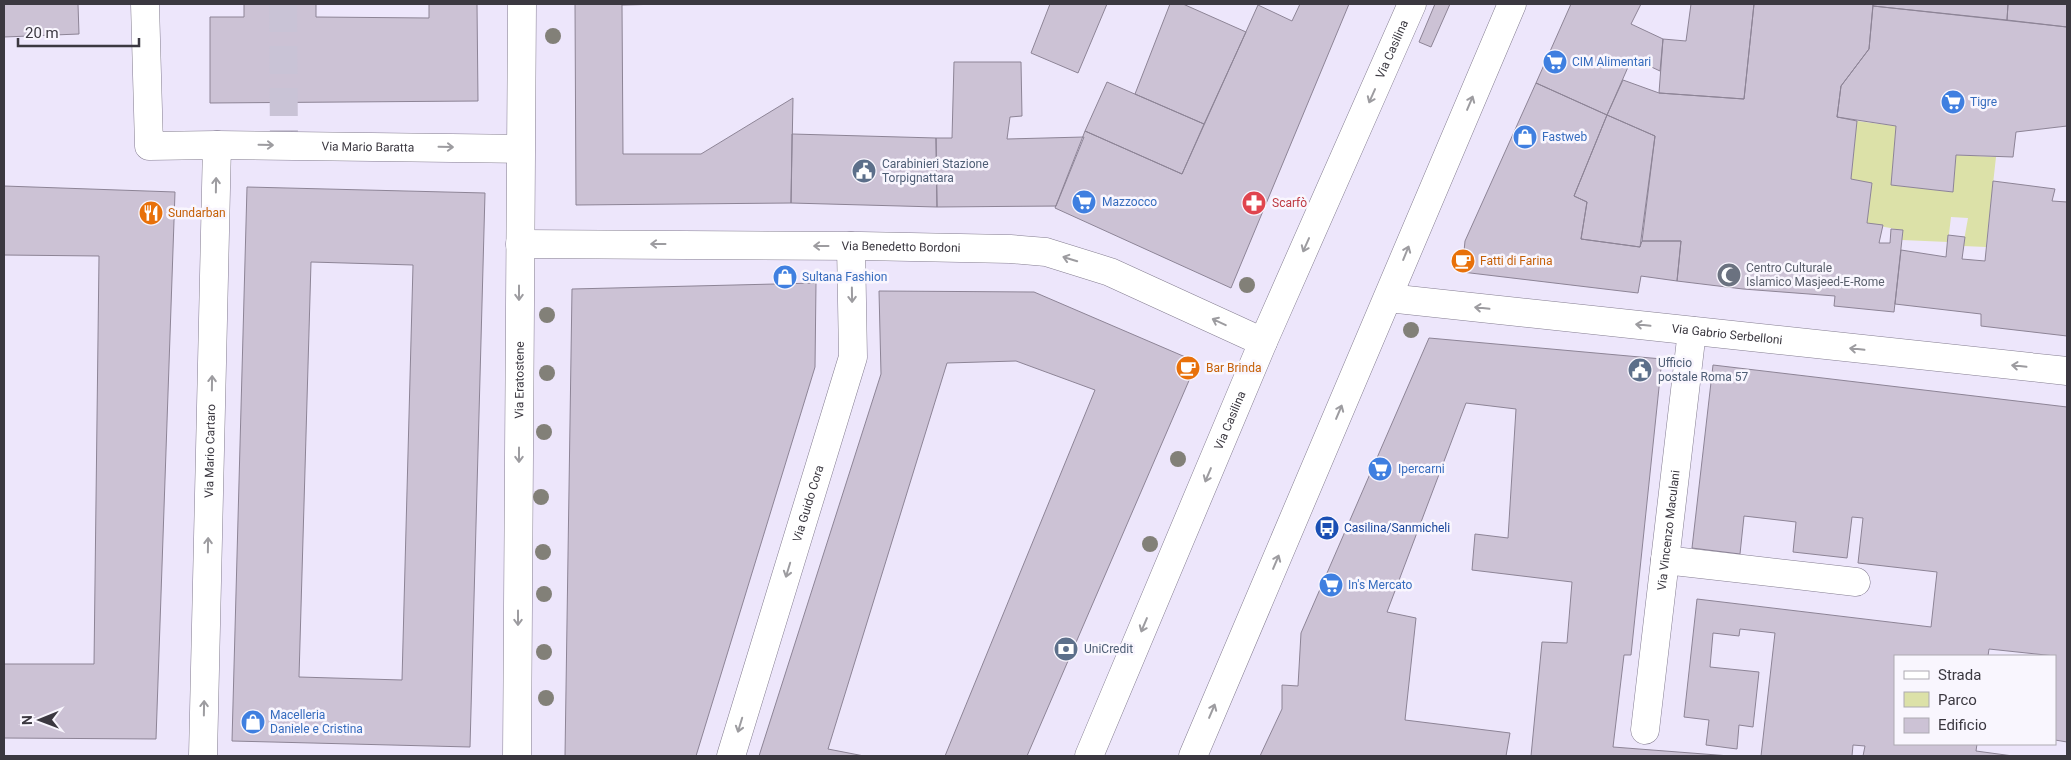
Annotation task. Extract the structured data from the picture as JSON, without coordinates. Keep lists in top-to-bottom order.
{
  "streets": {
    "street": [
      "Via Casilina",
      "Via Mario Baratta",
      "Via Benedetto Bordoni",
      "Via Gabrio Serbelloni",
      "Via Eratostene",
      "Via Mario Cartaro",
      "Via Guido Cora",
      "Via Vincenzo Maculani"
    ]
  },
  "crossings": [
    ["Via Casilina", "Via Benedetto Bordoni"],
    ["Via Mario Baratta", "Via Eratostene"],
    ["Via Mario Baratta", "Via Mario Cartaro"],
    ["Via Benedetto Bordoni", "Via Eratostene"],
    ["Via Benedetto Bordoni", "Via Guido Cora"],
    ["Via Gabrio Serbelloni", "Via Vincenzo Maculani"]
  ],
  "one_way": [
    "Via Mario Baratta",
    "Via Benedetto Bordoni",
    "Via Gabrio Serbelloni",
    "Via Eratostene",
    "Via Mario Cartaro",
    "Via Guido Cora"
  ],
  "places": {
    "supermarket": [
      "CIM Alimentari",
      "Tigre",
      "Mazzocco",
      "Ipercarni",
      "In's Mercato"
    ],
    "shop": ["Fastweb", "Sultana Fashion", "Macelleria Daniele e Cristina"],
    "public building": ["Carabinieri Stazione Torpignattara", "Ufficio postale Roma 57"],
    "pharmacy": ["Scarfò"],
    "restaurant": ["Sundarban"],
    "cafe": ["Fatti di Farina", "Bar Brinda"],
    "mosque": ["Centro Culturale Islamico Masjeed-E-Rome"],
    "bus stop": ["Casilina/Sanmicheli"],
    "bank": ["UniCredit"]
  },
  "legend": ["Strada", "Parco", "Edificio"],
  "scale_bar": "20 m",
  "north": "left"
}
